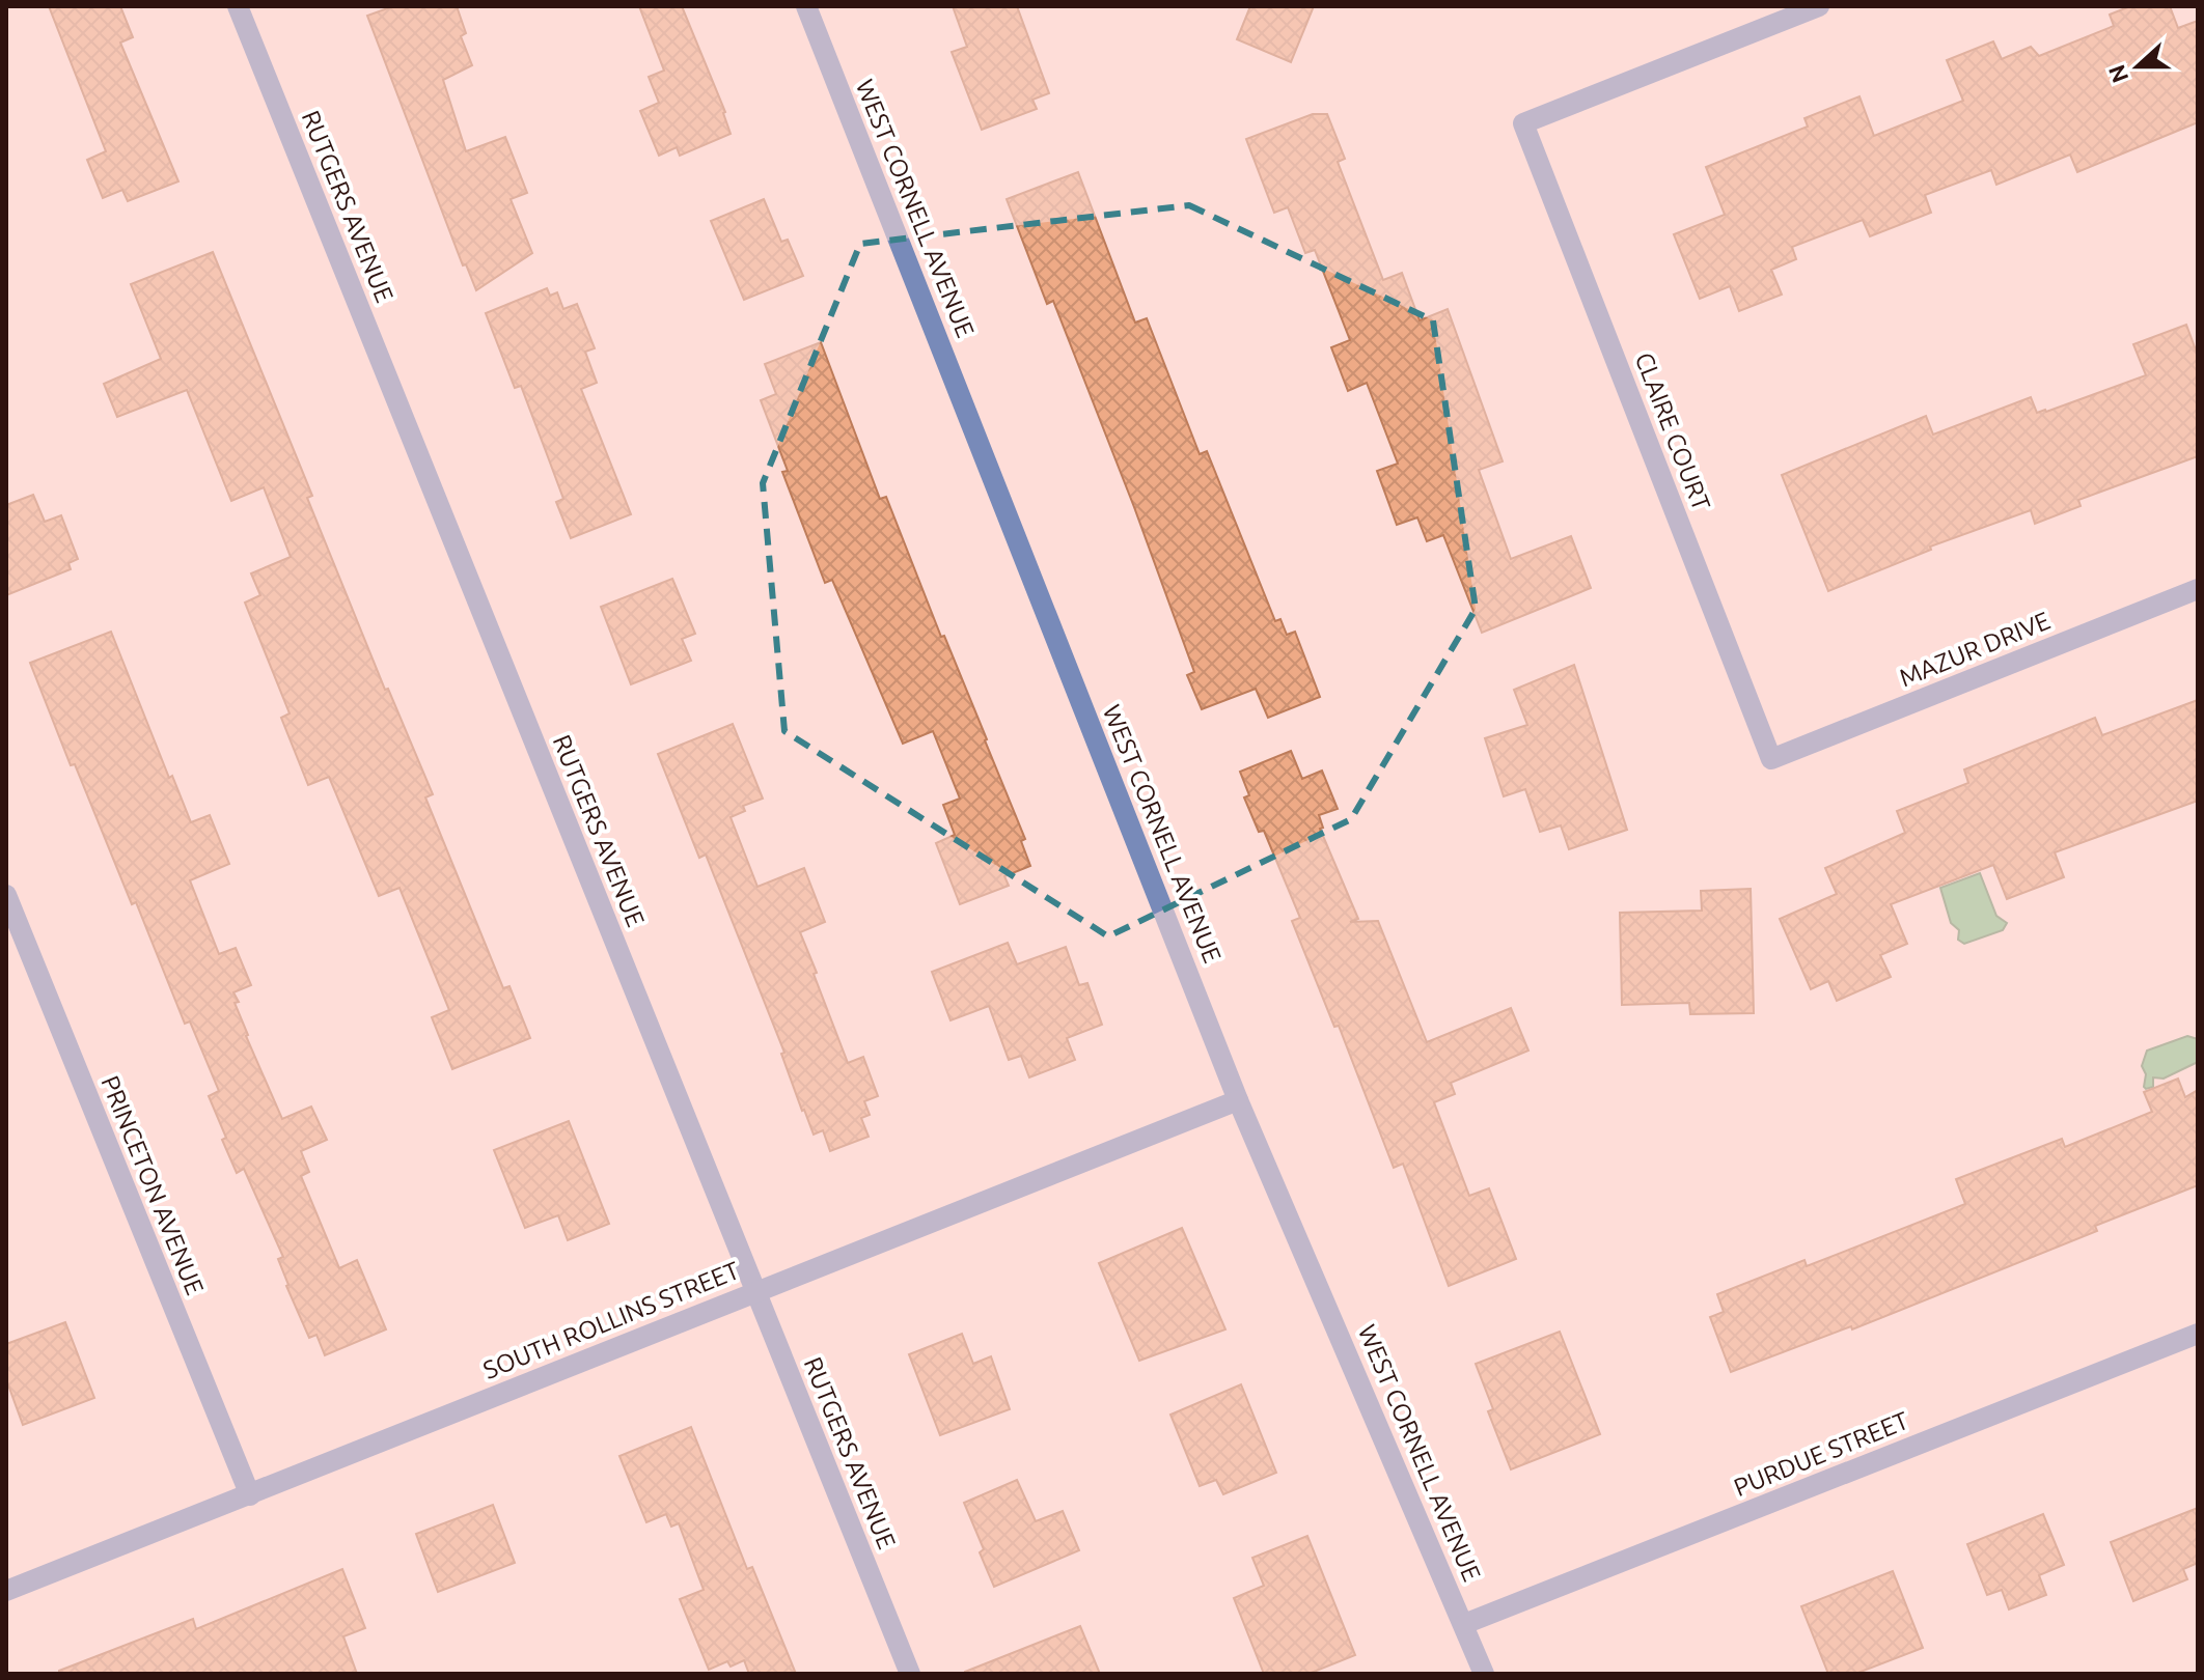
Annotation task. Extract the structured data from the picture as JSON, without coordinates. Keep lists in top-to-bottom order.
{
  "streets": {
    "street": [
      "RUTGERS AVENUE",
      "WEST CORNELL AVENUE",
      "CLAIRE COURT",
      "MAZUR DRIVE",
      "PRINCETON AVENUE",
      "SOUTH ROLLINS STREET",
      "PURDUE STREET"
    ]
  },
  "crossings": [
    ["RUTGERS AVENUE", "SOUTH ROLLINS STREET"],
    ["WEST CORNELL AVENUE", "SOUTH ROLLINS STREET"],
    ["WEST CORNELL AVENUE", "PURDUE STREET"],
    ["CLAIRE COURT", "MAZUR DRIVE"],
    ["PRINCETON AVENUE", "SOUTH ROLLINS STREET"]
  ],
  "north": "left"
}
